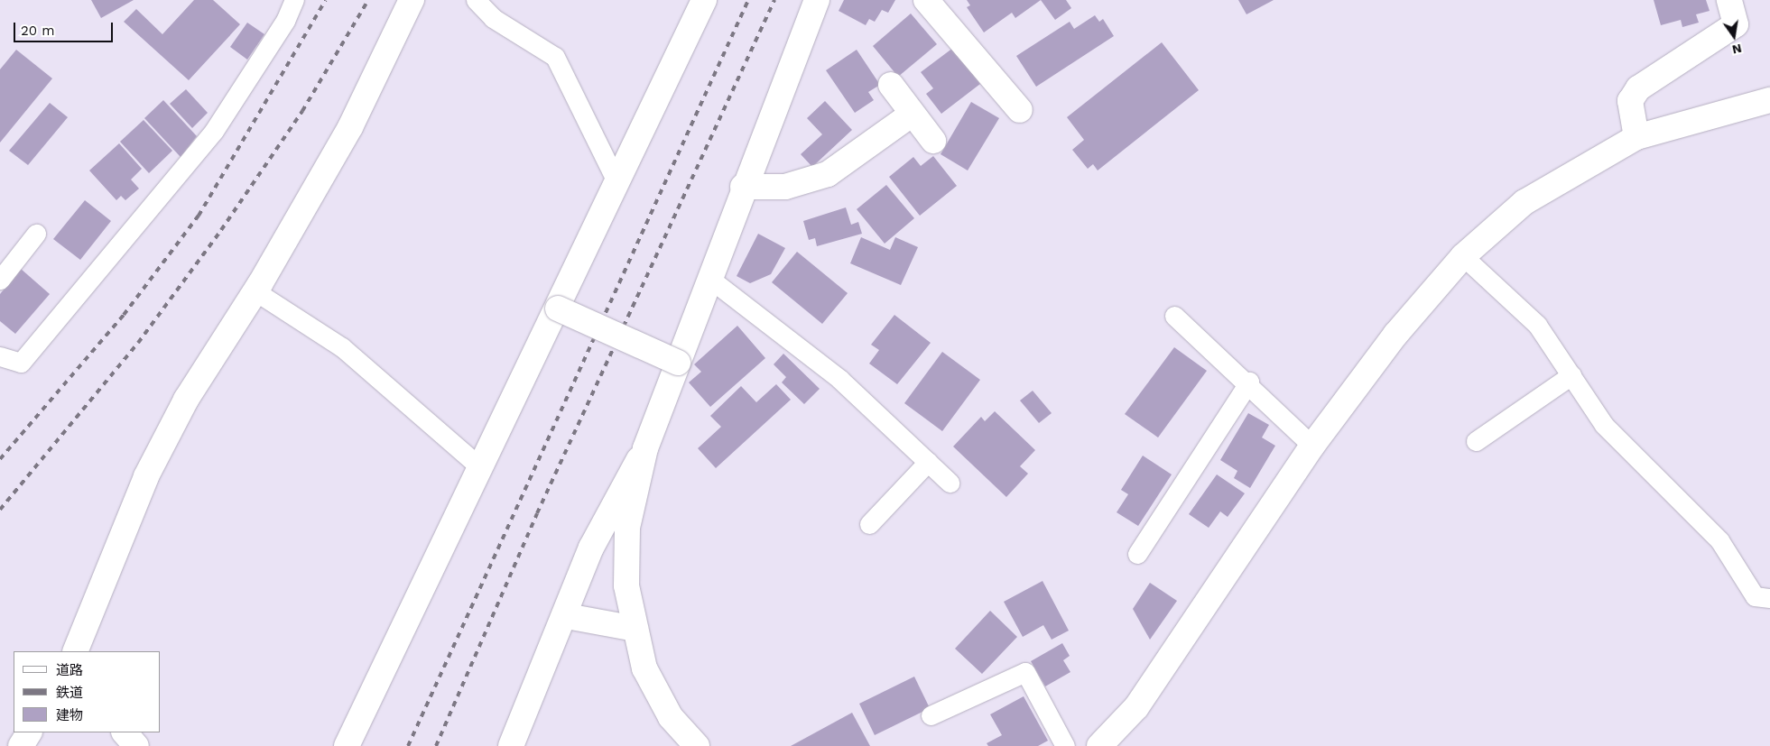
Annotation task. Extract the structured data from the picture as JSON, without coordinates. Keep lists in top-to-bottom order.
{
  "legend": ["道路", "鉄道", "建物"],
  "scale_bar": "20 m",
  "north": "bottom"
}
